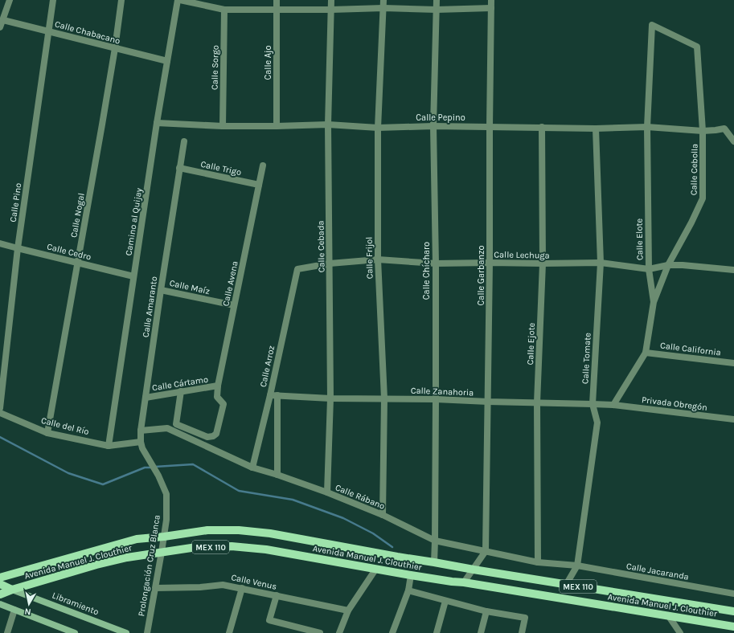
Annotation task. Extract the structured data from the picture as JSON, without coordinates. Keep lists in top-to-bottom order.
{
  "streets": {
    "main road": ["MEX 110", "Avenida Manuel J. Clouthier", "Libramiento"],
    "street": [
      "Calle Chabacano",
      "Calle Ajo",
      "Calle Sorgo",
      "Calle Pepino",
      "Calle Trigo",
      "Calle Cebolla",
      "Calle Pino",
      "Calle Nogal",
      "Camino al Quijay",
      "Calle Elote",
      "Calle Cebada",
      "Calle Cedro",
      "Calle Lechuga",
      "Calle Frijol",
      "Calle Chícharo",
      "Calle Garbanzo",
      "Calle Avena",
      "Calle Maíz",
      "Calle Amaranto",
      "Calle Ejote",
      "Calle California",
      "Calle Tomate",
      "Calle Arroz",
      "Calle Cártamo",
      "Calle Zanahoria",
      "Privada Obregón",
      "Calle del Río",
      "Calle Rábano",
      "Prolongación Cruz Blanca",
      "Calle Jacaranda",
      "Calle Venus"
    ]
  },
  "crossings": [
    ["Calle Chabacano", "Calle Pino"],
    ["Calle Chabacano", "Calle Nogal"],
    ["Calle Chabacano", "Camino al Quijay"],
    ["Calle Ajo", "Calle Pepino"],
    ["Calle Sorgo", "Calle Pepino"],
    ["Calle Pepino", "Calle Cebolla"],
    ["Calle Pepino", "Camino al Quijay"],
    ["Calle Pepino", "Calle Elote"],
    ["Calle Pepino", "Calle Cebada"],
    ["Calle Pepino", "Calle Frijol"],
    ["Calle Pepino", "Calle Chícharo"],
    ["Calle Pepino", "Calle Garbanzo"],
    ["Calle Pepino", "Calle Ejote"],
    ["Calle Pepino", "Calle Tomate"],
    ["Calle Trigo", "Calle Avena"],
    ["Calle Trigo", "Calle Amaranto"],
    ["Calle Cebolla", "Calle Elote"],
    ["Calle Cebolla", "Calle Lechuga"],
    ["Calle Pino", "Calle Cedro"],
    ["Calle Nogal", "Calle Cedro"],
    ["Calle Nogal", "Calle del Río"],
    ["Camino al Quijay", "Calle Cedro"],
    ["Camino al Quijay", "Calle del Río"],
    ["Calle Elote", "Calle Lechuga"],
    ["Calle Elote", "Calle California"],
    ["Calle Elote", "Calle Zanahoria"],
    ["Calle Elote", "Privada Obregón"],
    ["Calle Cebada", "Calle Lechuga"],
    ["Calle Cebada", "Calle Zanahoria"],
    ["Calle Cebada", "Calle Rábano"],
    ["Calle Lechuga", "Calle Frijol"],
    ["Calle Lechuga", "Calle Chícharo"],
    ["Calle Lechuga", "Calle Garbanzo"],
    ["Calle Lechuga", "Calle Ejote"],
    ["Calle Lechuga", "Calle Tomate"],
    ["Calle Lechuga", "Calle Arroz"],
    ["Calle Frijol", "Calle Zanahoria"],
    ["Calle Frijol", "Calle Rábano"],
    ["Calle Chícharo", "Calle Zanahoria"],
    ["Calle Chícharo", "Calle Rábano"],
    ["Calle Chícharo", "Avenida Manuel J. Clouthier"],
    ["Calle Garbanzo", "Calle Zanahoria"],
    ["Calle Garbanzo", "Calle Rábano"],
    ["Calle Avena", "Calle Maíz"],
    ["Calle Avena", "Calle Cártamo"],
    ["Calle Maíz", "Calle Amaranto"],
    ["Calle Amaranto", "Calle Cártamo"],
    ["Calle Amaranto", "Calle del Río"],
    ["Calle Amaranto", "Calle Rábano"],
    ["Calle Amaranto", "Prolongación Cruz Blanca"],
    ["Calle Ejote", "Calle Zanahoria"],
    ["Calle Ejote", "Calle Rábano"],
    ["Calle Tomate", "Calle Zanahoria"],
    ["Calle Tomate", "Calle Rábano"],
    ["Calle Tomate", "Avenida Manuel J. Clouthier"],
    ["Calle Tomate", "Calle Jacaranda"],
    ["Calle Arroz", "Calle Zanahoria"],
    ["Calle Arroz", "Calle Rábano"],
    ["Calle Zanahoria", "Privada Obregón"],
    ["Calle Rábano", "Calle Jacaranda"],
    ["Avenida Manuel J. Clouthier", "Prolongación Cruz Blanca"],
    ["Avenida Manuel J. Clouthier", "Libramiento"],
    ["Prolongación Cruz Blanca", "Calle Venus"]
  ],
  "north": "bottom"
}
